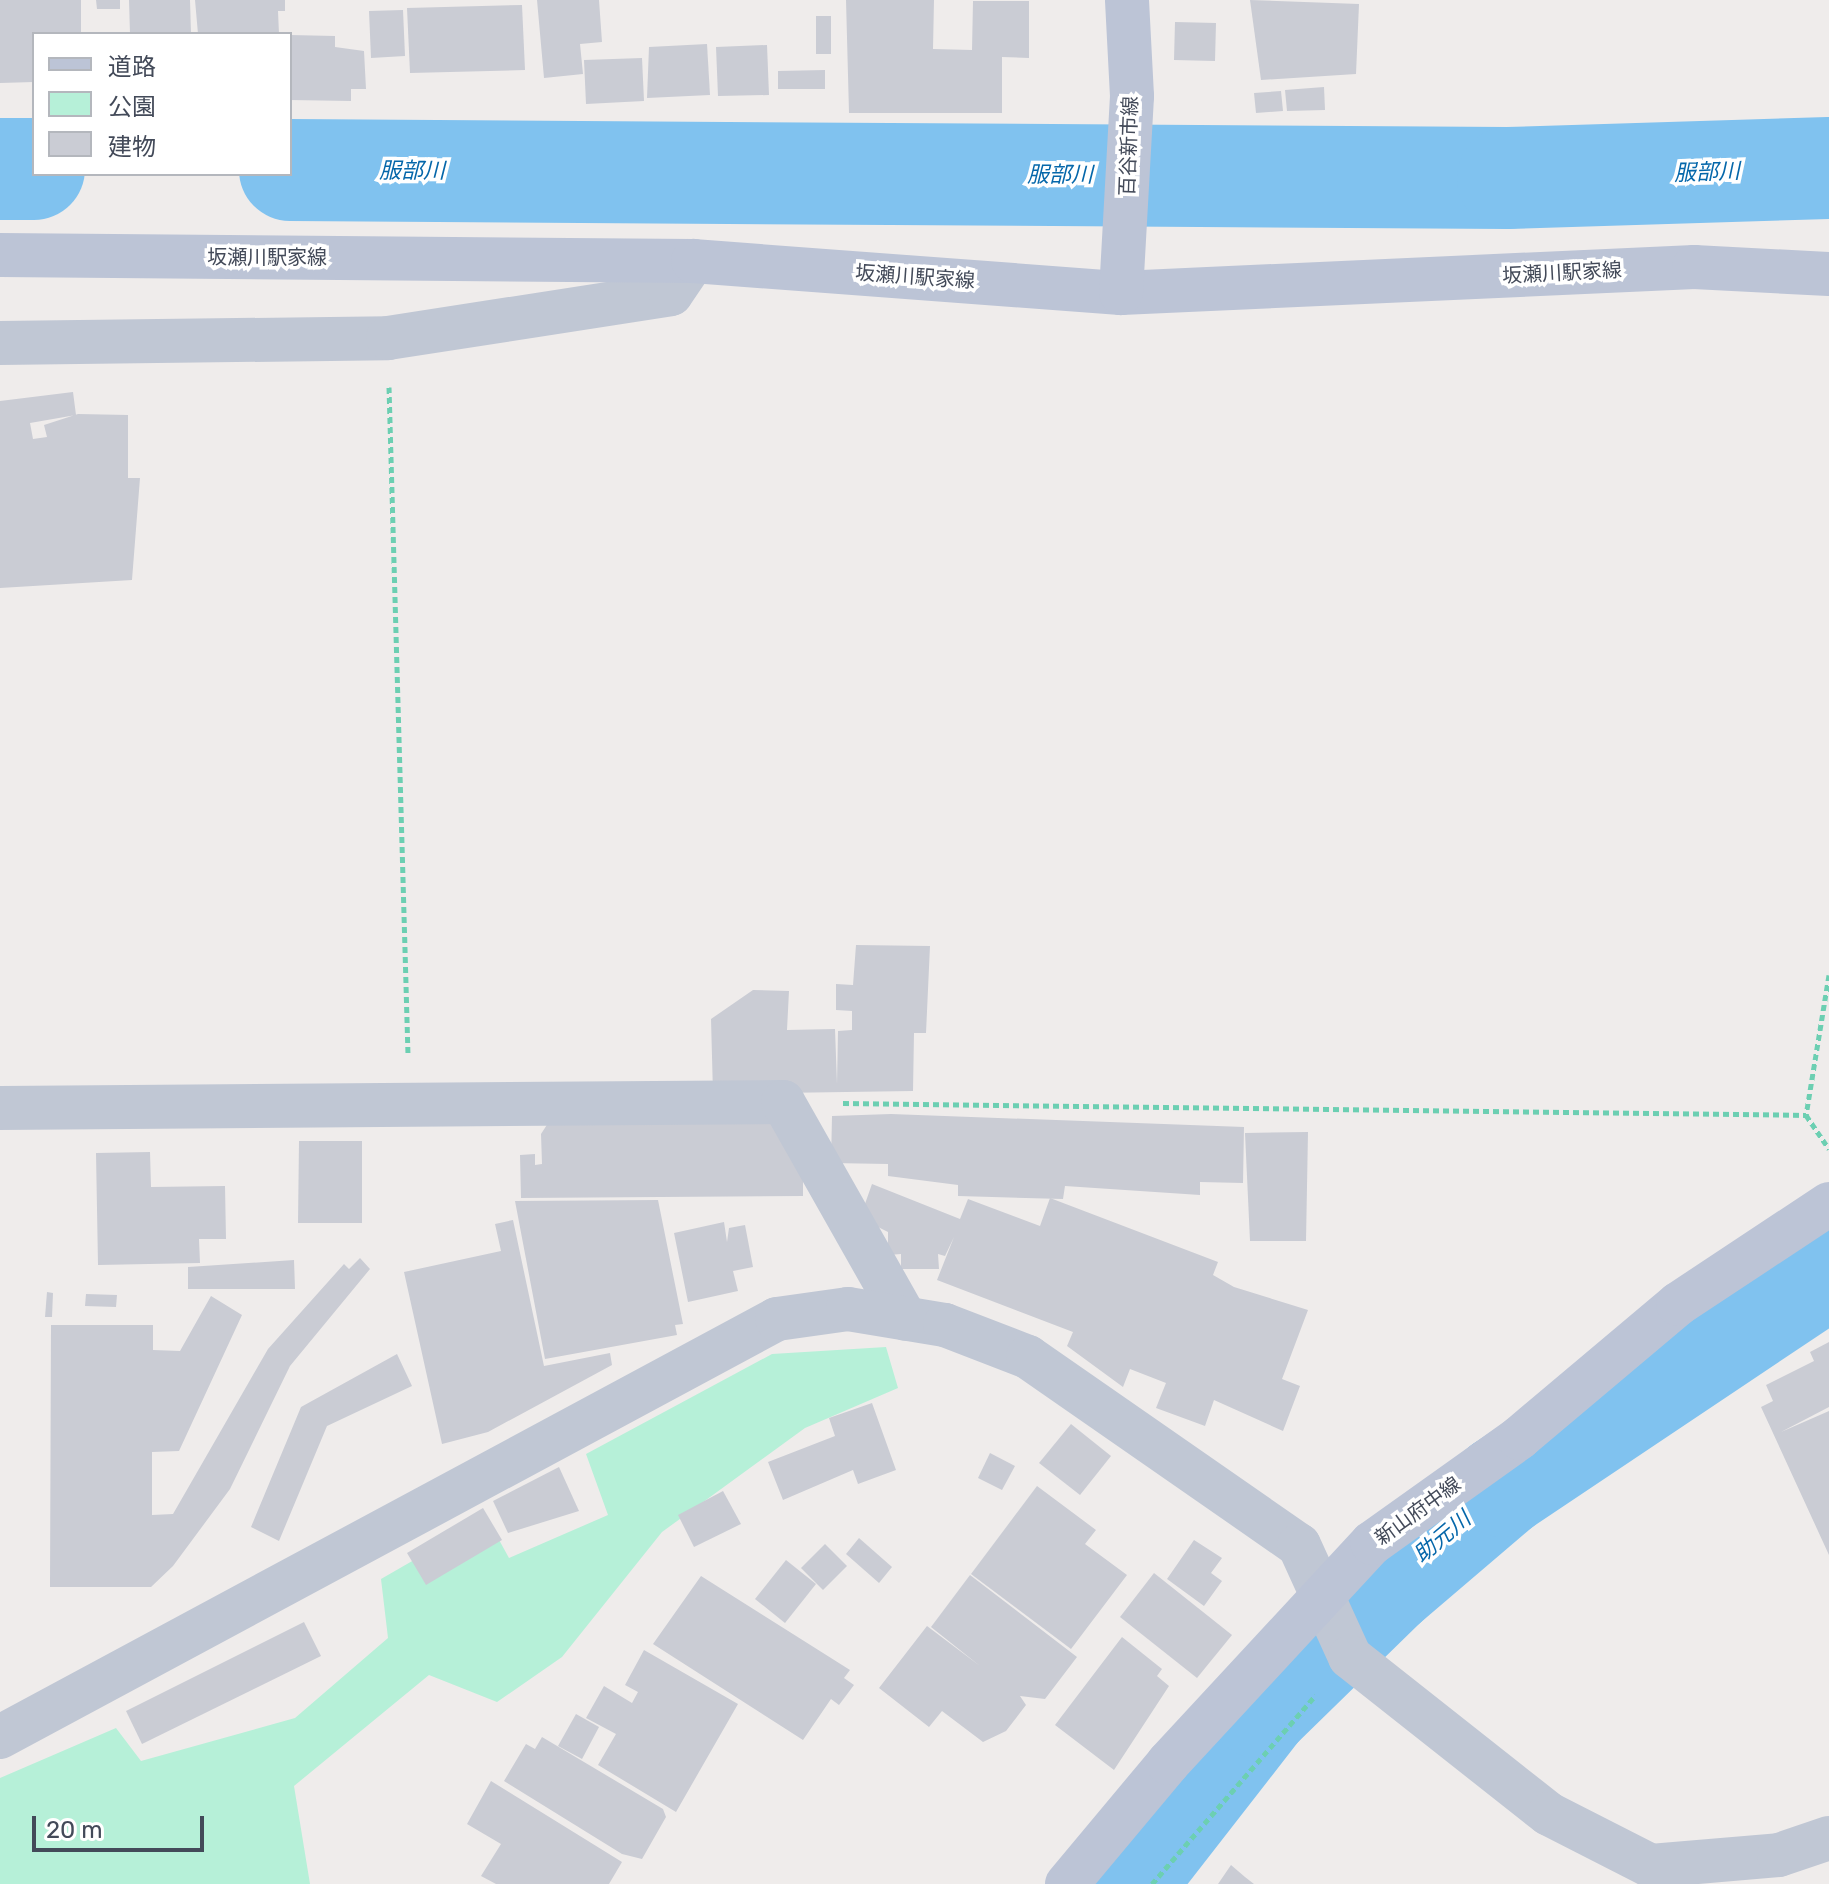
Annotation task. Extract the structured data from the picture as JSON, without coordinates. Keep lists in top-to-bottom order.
{
  "streets": {
    "main road": ["百谷新市線", "坂瀬川駅家線", "新山府中線"]
  },
  "crossings": [
    ["百谷新市線", "坂瀬川駅家線"]
  ],
  "water": ["服部川", "助元川"],
  "legend": ["道路", "公園", "建物"],
  "scale_bar": "20 m"
}
